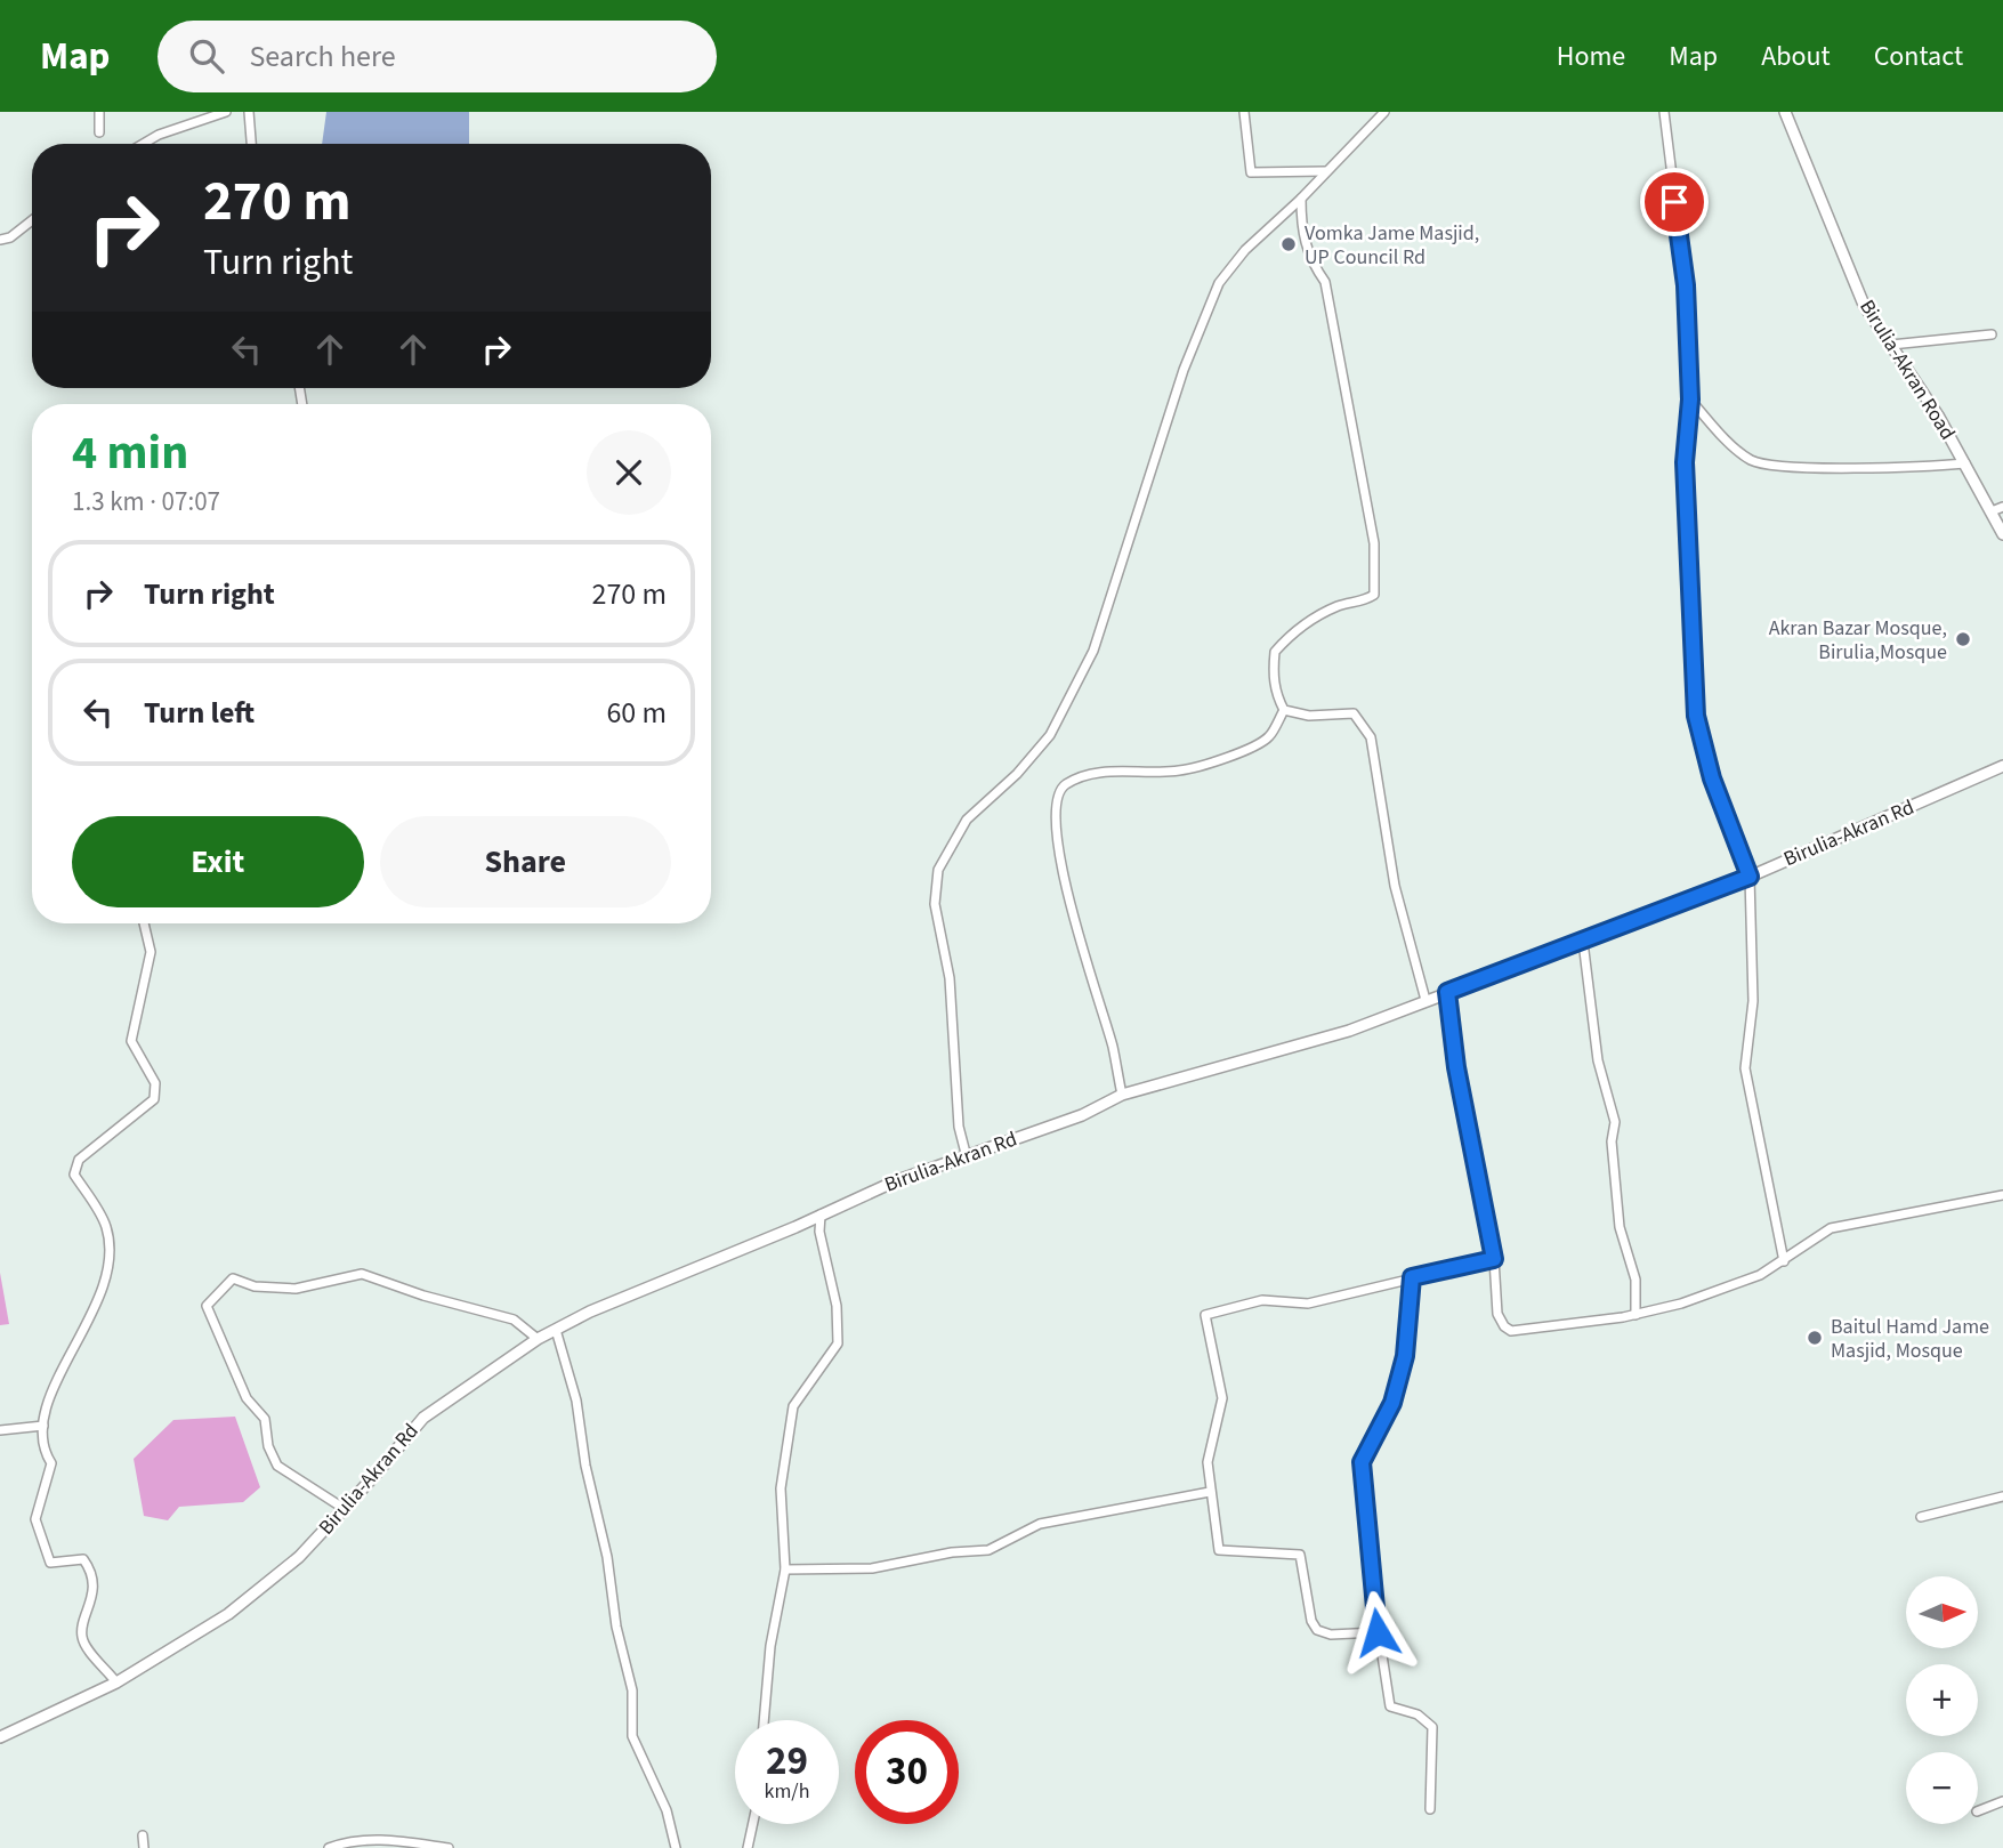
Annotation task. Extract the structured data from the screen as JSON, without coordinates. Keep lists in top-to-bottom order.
{
  "streets": {
    "street": ["Birulia-Akran Road", "Birulia-Akran Rd"]
  },
  "places": ["Vomka Jame Masjid, UP Council Rd", "Akran Bazar Mosque, Birulia,Mosque", "Baitul Hamd Jame Masjid, Mosque"],
  "north": "right",
  "page": {
    "header": "Map",
    "search": "Search here",
    "nav": [
      "Home",
      "Map",
      "About",
      "Contact"
    ],
    "turn": ["270 m", "Turn right"],
    "heading": ["4 min", "1.3 km · 07:07"],
    "list": [
      {
        "name": "Turn right",
        "value": "270 m"
      },
      {
        "name": "Turn left",
        "value": "60 m"
      }
    ],
    "buttons": ["Exit", "Share"],
    "map_buttons": ["+", "−"],
    "speed": "29 km/h",
    "limit": "30"
  }
}
